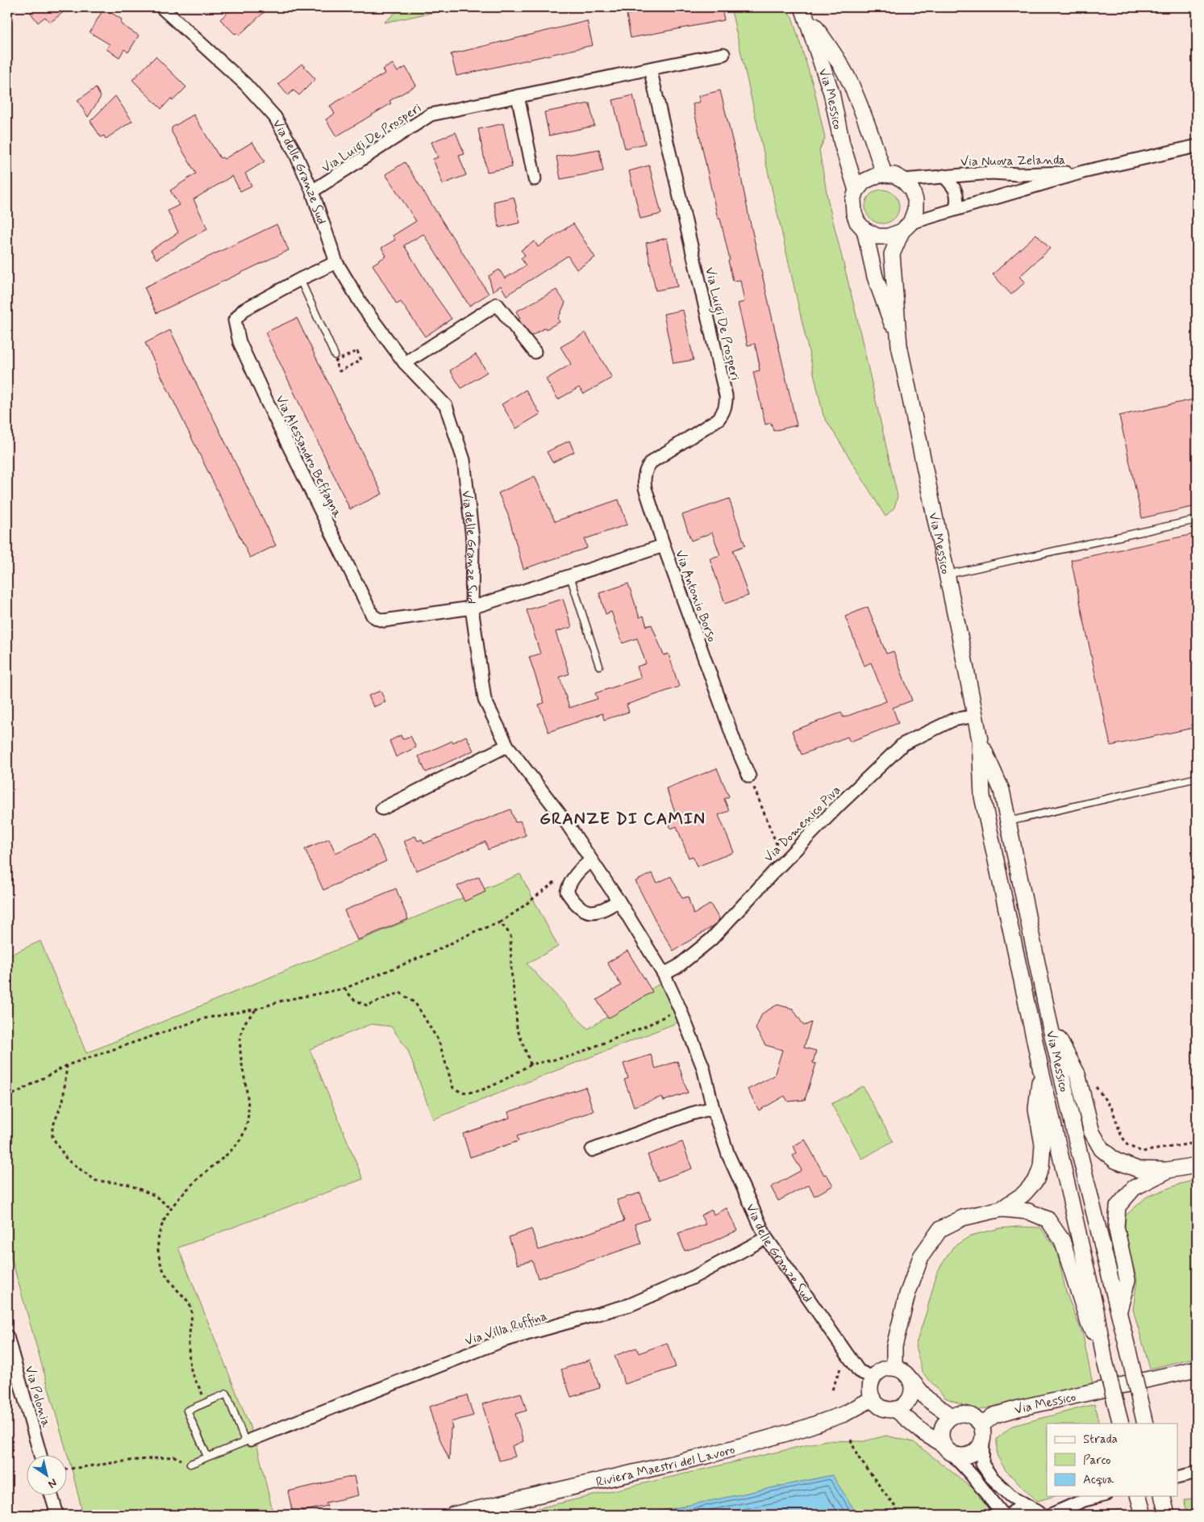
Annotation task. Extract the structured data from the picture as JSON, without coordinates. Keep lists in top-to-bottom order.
{
  "streets": {
    "street": [
      "Via Messico",
      "Via Luigi De Prosperi",
      "Via Nuova Zelanda",
      "Via delle Granze Sud",
      "Via Alessandro Beffagna",
      "Via Antonio Borso",
      "Via Domenico Piva",
      "Via Villa Ruffina",
      "Via Polonia",
      "Riviera Maestri del Lavoro"
    ]
  },
  "crossings": [
    ["Via Messico", "Via Nuova Zelanda"],
    ["Via Messico", "Via Domenico Piva"],
    ["Via Luigi De Prosperi", "Via delle Granze Sud"],
    ["Via Luigi De Prosperi", "Via Antonio Borso"],
    ["Via delle Granze Sud", "Via Alessandro Beffagna"],
    ["Via delle Granze Sud", "Via Antonio Borso"],
    ["Via delle Granze Sud", "Via Domenico Piva"],
    ["Via delle Granze Sud", "Via Villa Ruffina"],
    ["Via delle Granze Sud", "Riviera Maestri del Lavoro"],
    ["Via Alessandro Beffagna", "Via Antonio Borso"]
  ],
  "districts": ["GRANZE DI CAMIN"],
  "legend": ["Strada", "Parco", "Acqua"],
  "north": "bottom right"
}
